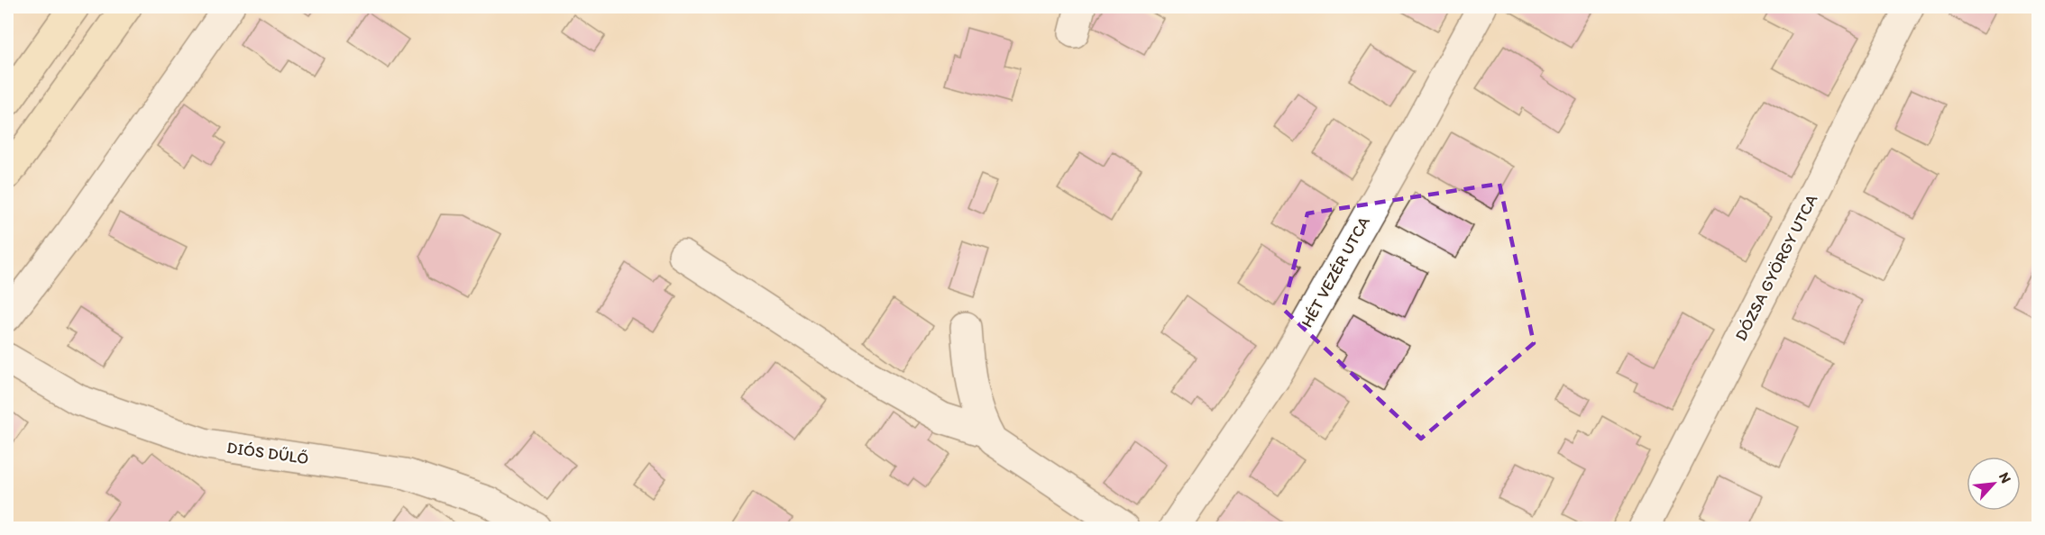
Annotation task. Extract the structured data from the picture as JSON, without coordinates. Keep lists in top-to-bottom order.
{
  "streets": {
    "street": ["DÓZSA GYÖRGY UTCA", "HÉT VEZÉR UTCA", "DIÓS DŰLŐ"]
  },
  "north": "top right"
}
